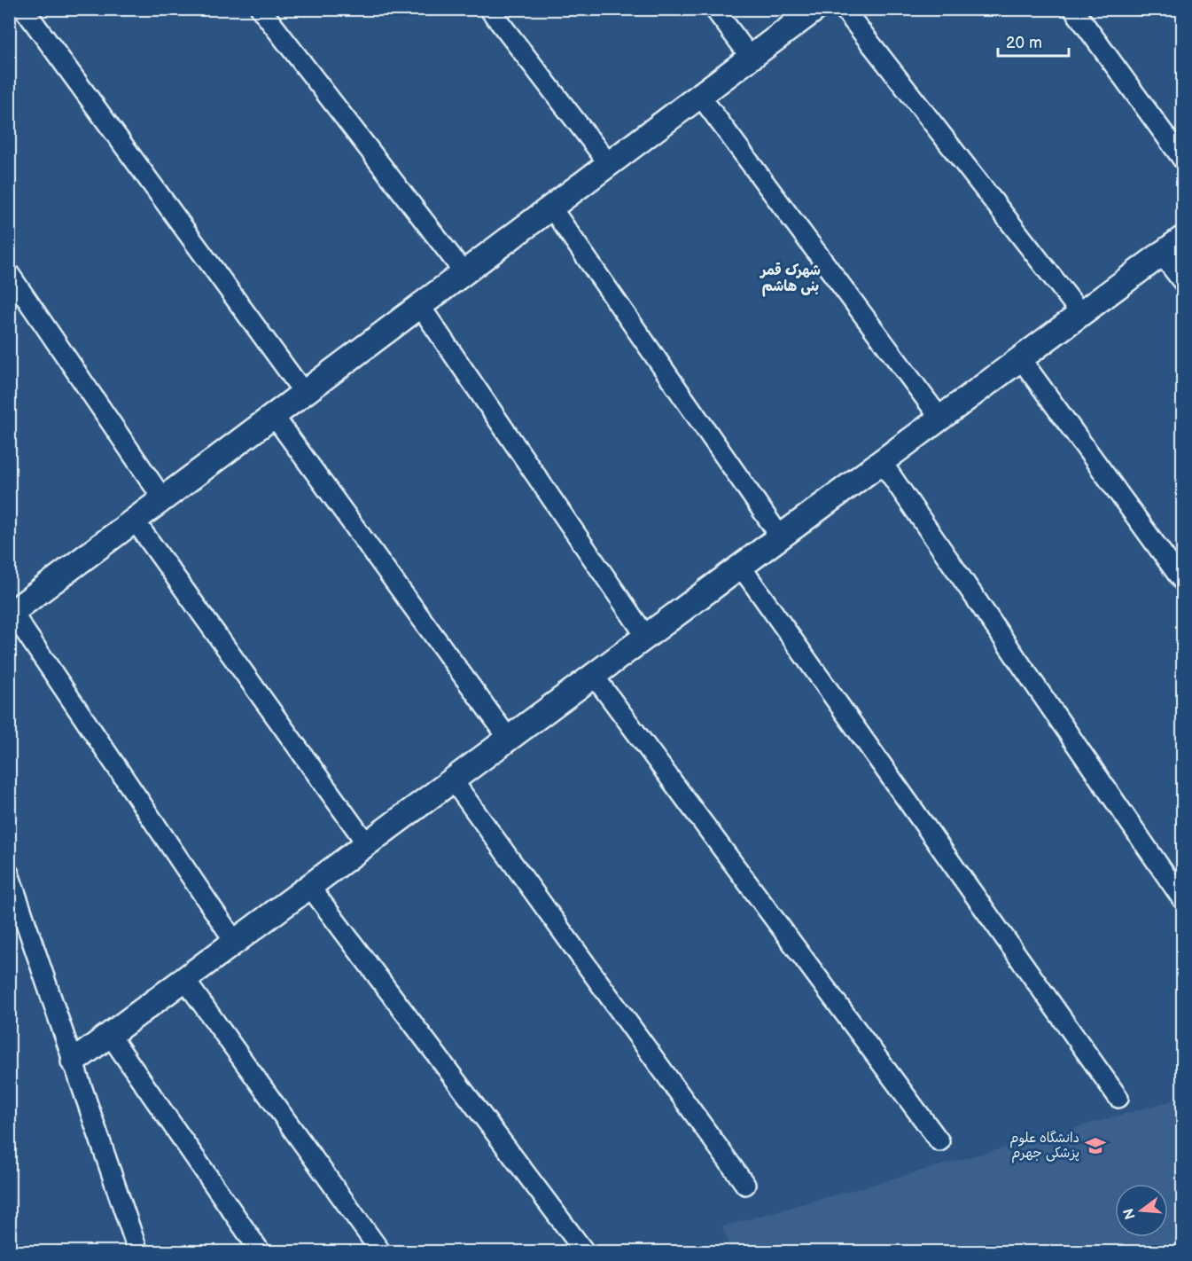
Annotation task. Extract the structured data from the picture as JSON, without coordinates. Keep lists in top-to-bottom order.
{
  "districts": ["شهرک قمر بنی هاشم"],
  "places": {
    "school or university": ["دانشگاه علوم پزشکی جهرم"]
  },
  "scale_bar": "20 m",
  "north": "left"
}
